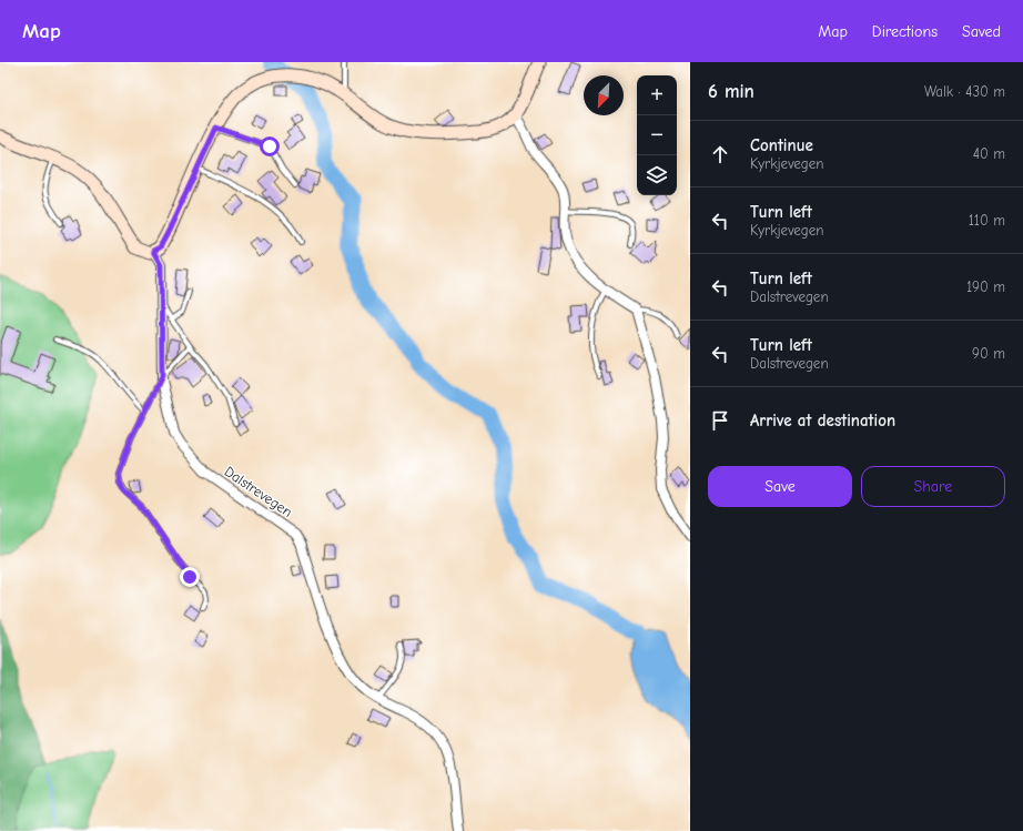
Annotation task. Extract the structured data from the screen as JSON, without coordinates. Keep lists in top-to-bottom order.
{
  "streets": {
    "street": ["Dalstrevegen"]
  },
  "north": "bottom left",
  "page": {
    "header": "Map",
    "nav": ["Map", "Directions", "Saved"],
    "heading": ["6 min", "Walk · 430 m"],
    "map_buttons": ["+", "−"],
    "list": [
      ["Continue", "Kyrkjevegen", "40 m"],
      ["Turn left", "Kyrkjevegen", "110 m"],
      ["Turn left", "Dalstrevegen", "190 m"],
      ["Turn left", "Dalstrevegen", "90 m"],
      "Arrive at destination"
    ],
    "buttons": ["Save", "Share"]
  }
}
